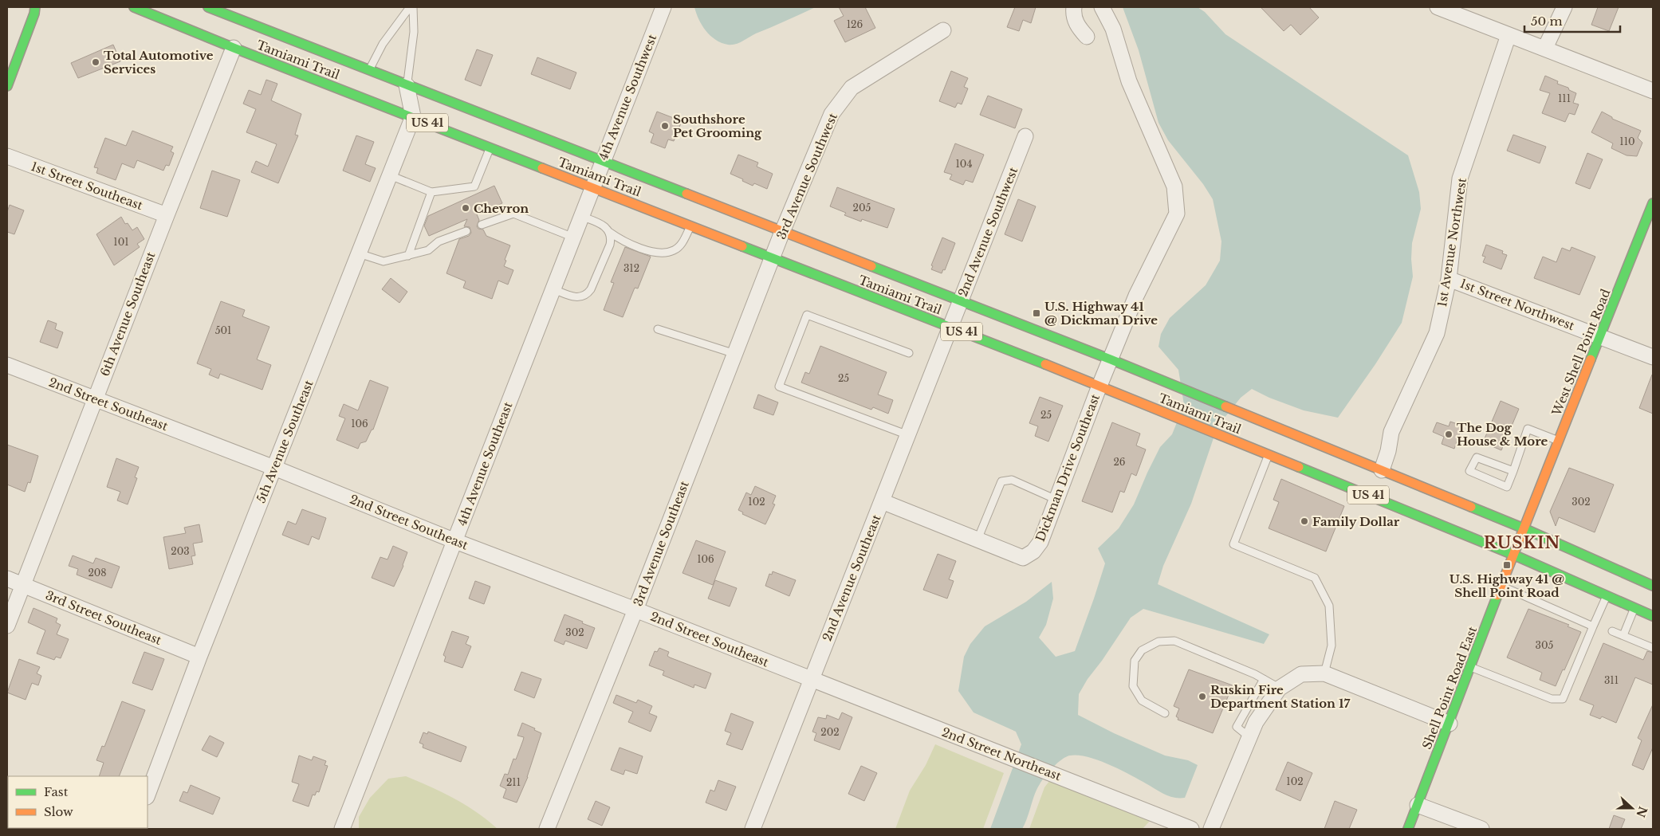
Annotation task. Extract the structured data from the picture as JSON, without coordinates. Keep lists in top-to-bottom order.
{
  "streets": {
    "main road": [
      "Tamiami Trail",
      "US 41",
      "West Shell Point Road",
      "Shell Point Road East"
    ],
    "street": [
      "4th Avenue Southwest",
      "3rd Avenue Southwest",
      "1st Street Southeast",
      "2nd Avenue Southwest",
      "1st Avenue Northwest",
      "1st Street Northwest",
      "6th Avenue Southeast",
      "2nd Street Southeast",
      "5th Avenue Southeast",
      "4th Avenue Southeast",
      "Dickman Drive Southeast",
      "3rd Avenue Southeast",
      "2nd Avenue Southeast",
      "3rd Street Southeast",
      "2nd Street Northeast"
    ]
  },
  "crossings": [
    ["Tamiami Trail", "4th Avenue Southwest"],
    ["Tamiami Trail", "3rd Avenue Southwest"],
    ["Tamiami Trail", "2nd Avenue Southwest"],
    ["Tamiami Trail", "1st Avenue Northwest"],
    ["Tamiami Trail", "6th Avenue Southeast"],
    ["Tamiami Trail", "West Shell Point Road"],
    ["Tamiami Trail", "5th Avenue Southeast"],
    ["Tamiami Trail", "4th Avenue Southeast"],
    ["Tamiami Trail", "Dickman Drive Southeast"],
    ["Tamiami Trail", "3rd Avenue Southeast"],
    ["Tamiami Trail", "2nd Avenue Southeast"],
    ["Tamiami Trail", "Shell Point Road East"],
    ["4th Avenue Southwest", "4th Avenue Southeast"],
    ["3rd Avenue Southwest", "3rd Avenue Southeast"],
    ["1st Street Southeast", "6th Avenue Southeast"],
    ["2nd Avenue Southwest", "2nd Avenue Southeast"],
    ["1st Avenue Northwest", "1st Street Northwest"],
    ["1st Street Northwest", "West Shell Point Road"],
    ["6th Avenue Southeast", "2nd Street Southeast"],
    ["6th Avenue Southeast", "3rd Street Southeast"],
    ["West Shell Point Road", "Shell Point Road East"],
    ["2nd Street Southeast", "5th Avenue Southeast"],
    ["2nd Street Southeast", "4th Avenue Southeast"],
    ["2nd Street Southeast", "3rd Avenue Southeast"],
    ["2nd Street Southeast", "2nd Avenue Southeast"],
    ["2nd Street Southeast", "2nd Street Northeast"],
    ["5th Avenue Southeast", "3rd Street Southeast"],
    ["Dickman Drive Southeast", "2nd Avenue Southeast"],
    ["2nd Avenue Southeast", "2nd Street Northeast"]
  ],
  "districts": ["RUSKIN"],
  "places": {
    "other": [
      "Total Automotive Services",
      "Southshore Pet Grooming",
      "Chevron",
      "The Dog House & More",
      "Family Dollar",
      "Ruskin Fire Department Station 17"
    ],
    "transit": ["U.S. Highway 41 @ Dickman Drive", "U.S. Highway 41 @ Shell Point Road"]
  },
  "house_numbers": [
    "126",
    "111",
    "110",
    "104",
    "205",
    "101",
    "312",
    "501",
    "25",
    "25",
    "106",
    "26",
    "102",
    "302",
    "203",
    "106",
    "208",
    "302",
    "305",
    "311",
    "202",
    "102",
    "211"
  ],
  "legend": ["Fast", "Slow"],
  "scale_bar": "50 m",
  "north": "right"
}
